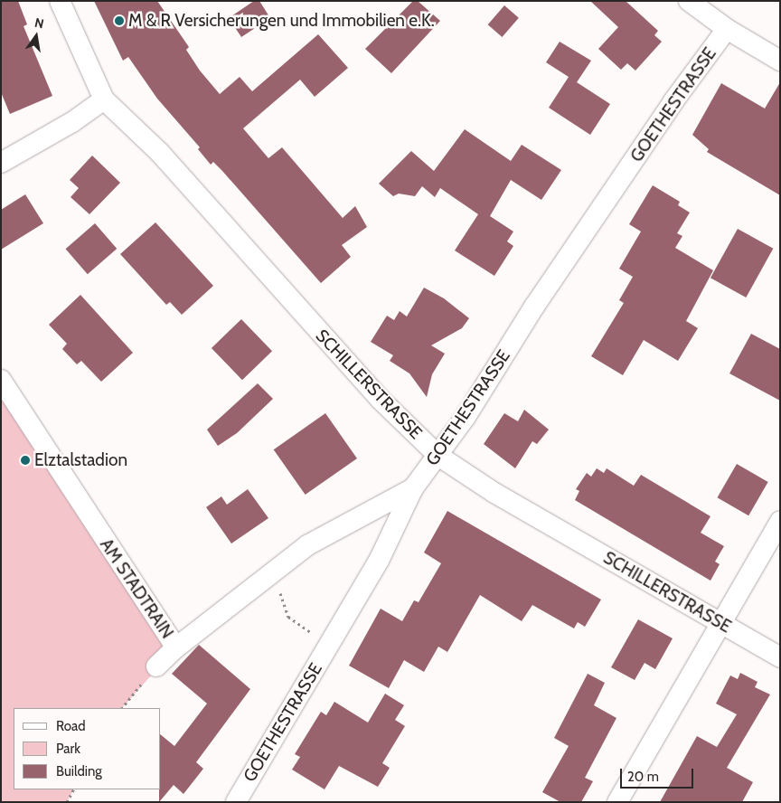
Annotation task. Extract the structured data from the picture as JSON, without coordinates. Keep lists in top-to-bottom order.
{
  "streets": {
    "street": ["GOETHESTRASSE", "SCHILLERSTRASSE", "AM STADTRAIN"]
  },
  "crossings": [
    ["GOETHESTRASSE", "SCHILLERSTRASSE"],
    ["GOETHESTRASSE", "AM STADTRAIN"]
  ],
  "places": ["M & R Versicherungen und Immobilien e.K.", "Elztalstadion"],
  "legend": ["Road", "Park", "Building"],
  "scale_bar": "20 m",
  "north": "top"
}
